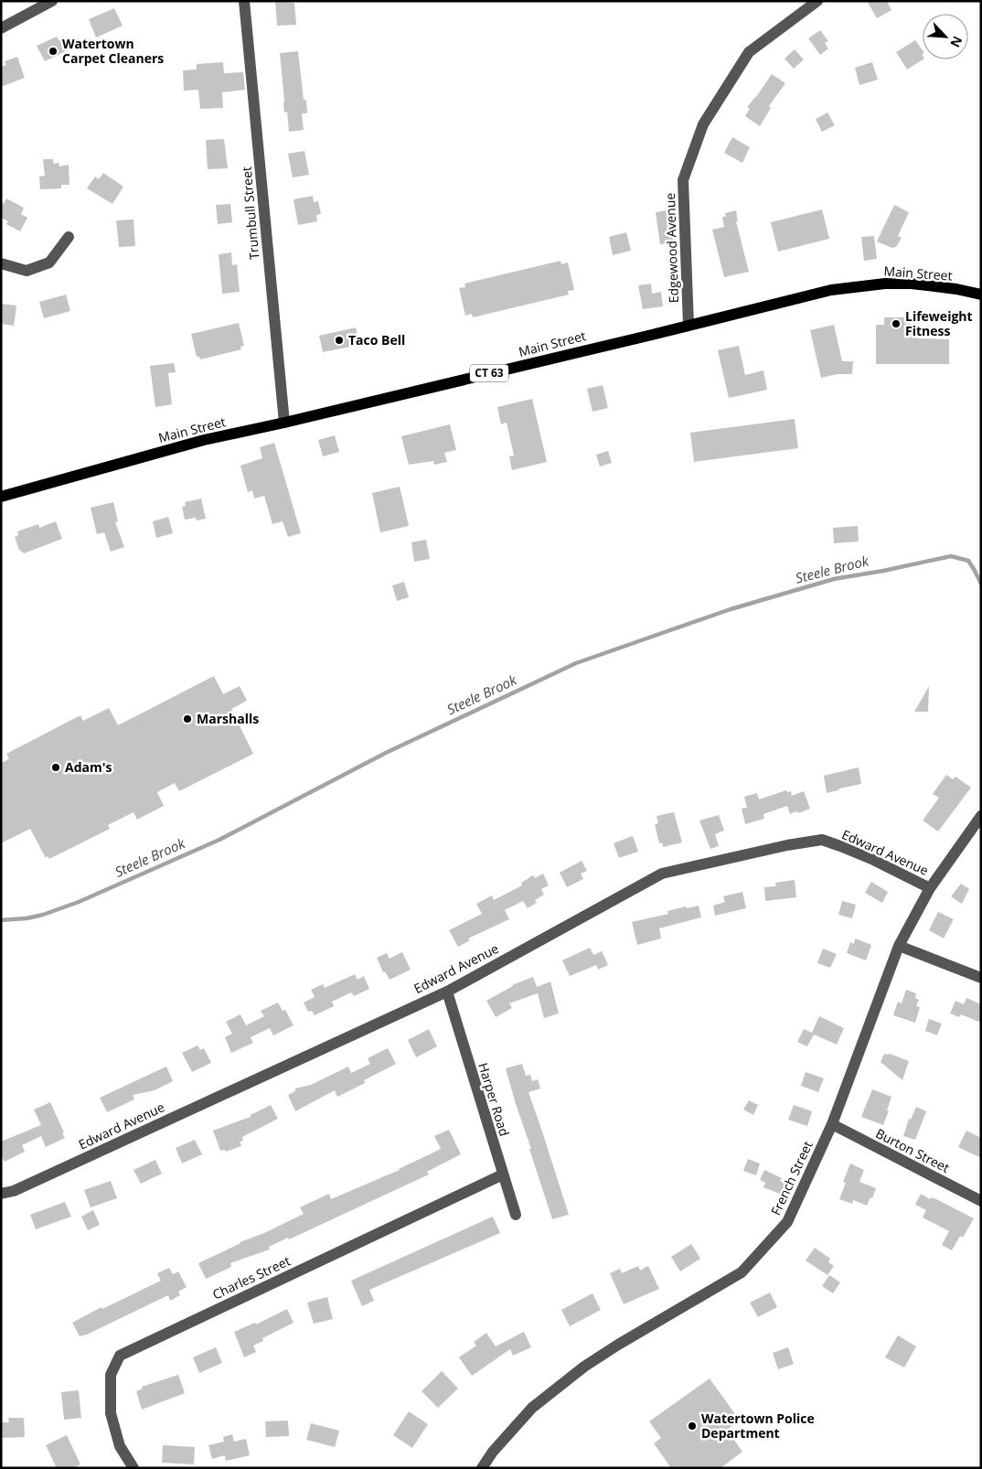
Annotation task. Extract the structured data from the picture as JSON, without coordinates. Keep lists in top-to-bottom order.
{
  "streets": {
    "main road": ["Main Street", "CT 63"],
    "street": [
      "Trumbull Street",
      "Edgewood Avenue",
      "Edward Avenue",
      "Harper Road",
      "Burton Street",
      "French Street",
      "Charles Street"
    ]
  },
  "crossings": [
    ["Trumbull Street", "Main Street"],
    ["Edgewood Avenue", "Main Street"],
    ["Edward Avenue", "Harper Road"],
    ["Edward Avenue", "French Street"],
    ["Harper Road", "Charles Street"],
    ["Burton Street", "French Street"]
  ],
  "water": ["Steele Brook"],
  "places": [
    "Watertown Carpet Cleaners",
    "Lifeweight Fitness",
    "Taco Bell",
    "Marshalls",
    "Adam's",
    "Watertown Police Department"
  ],
  "north": "bottom right"
}
